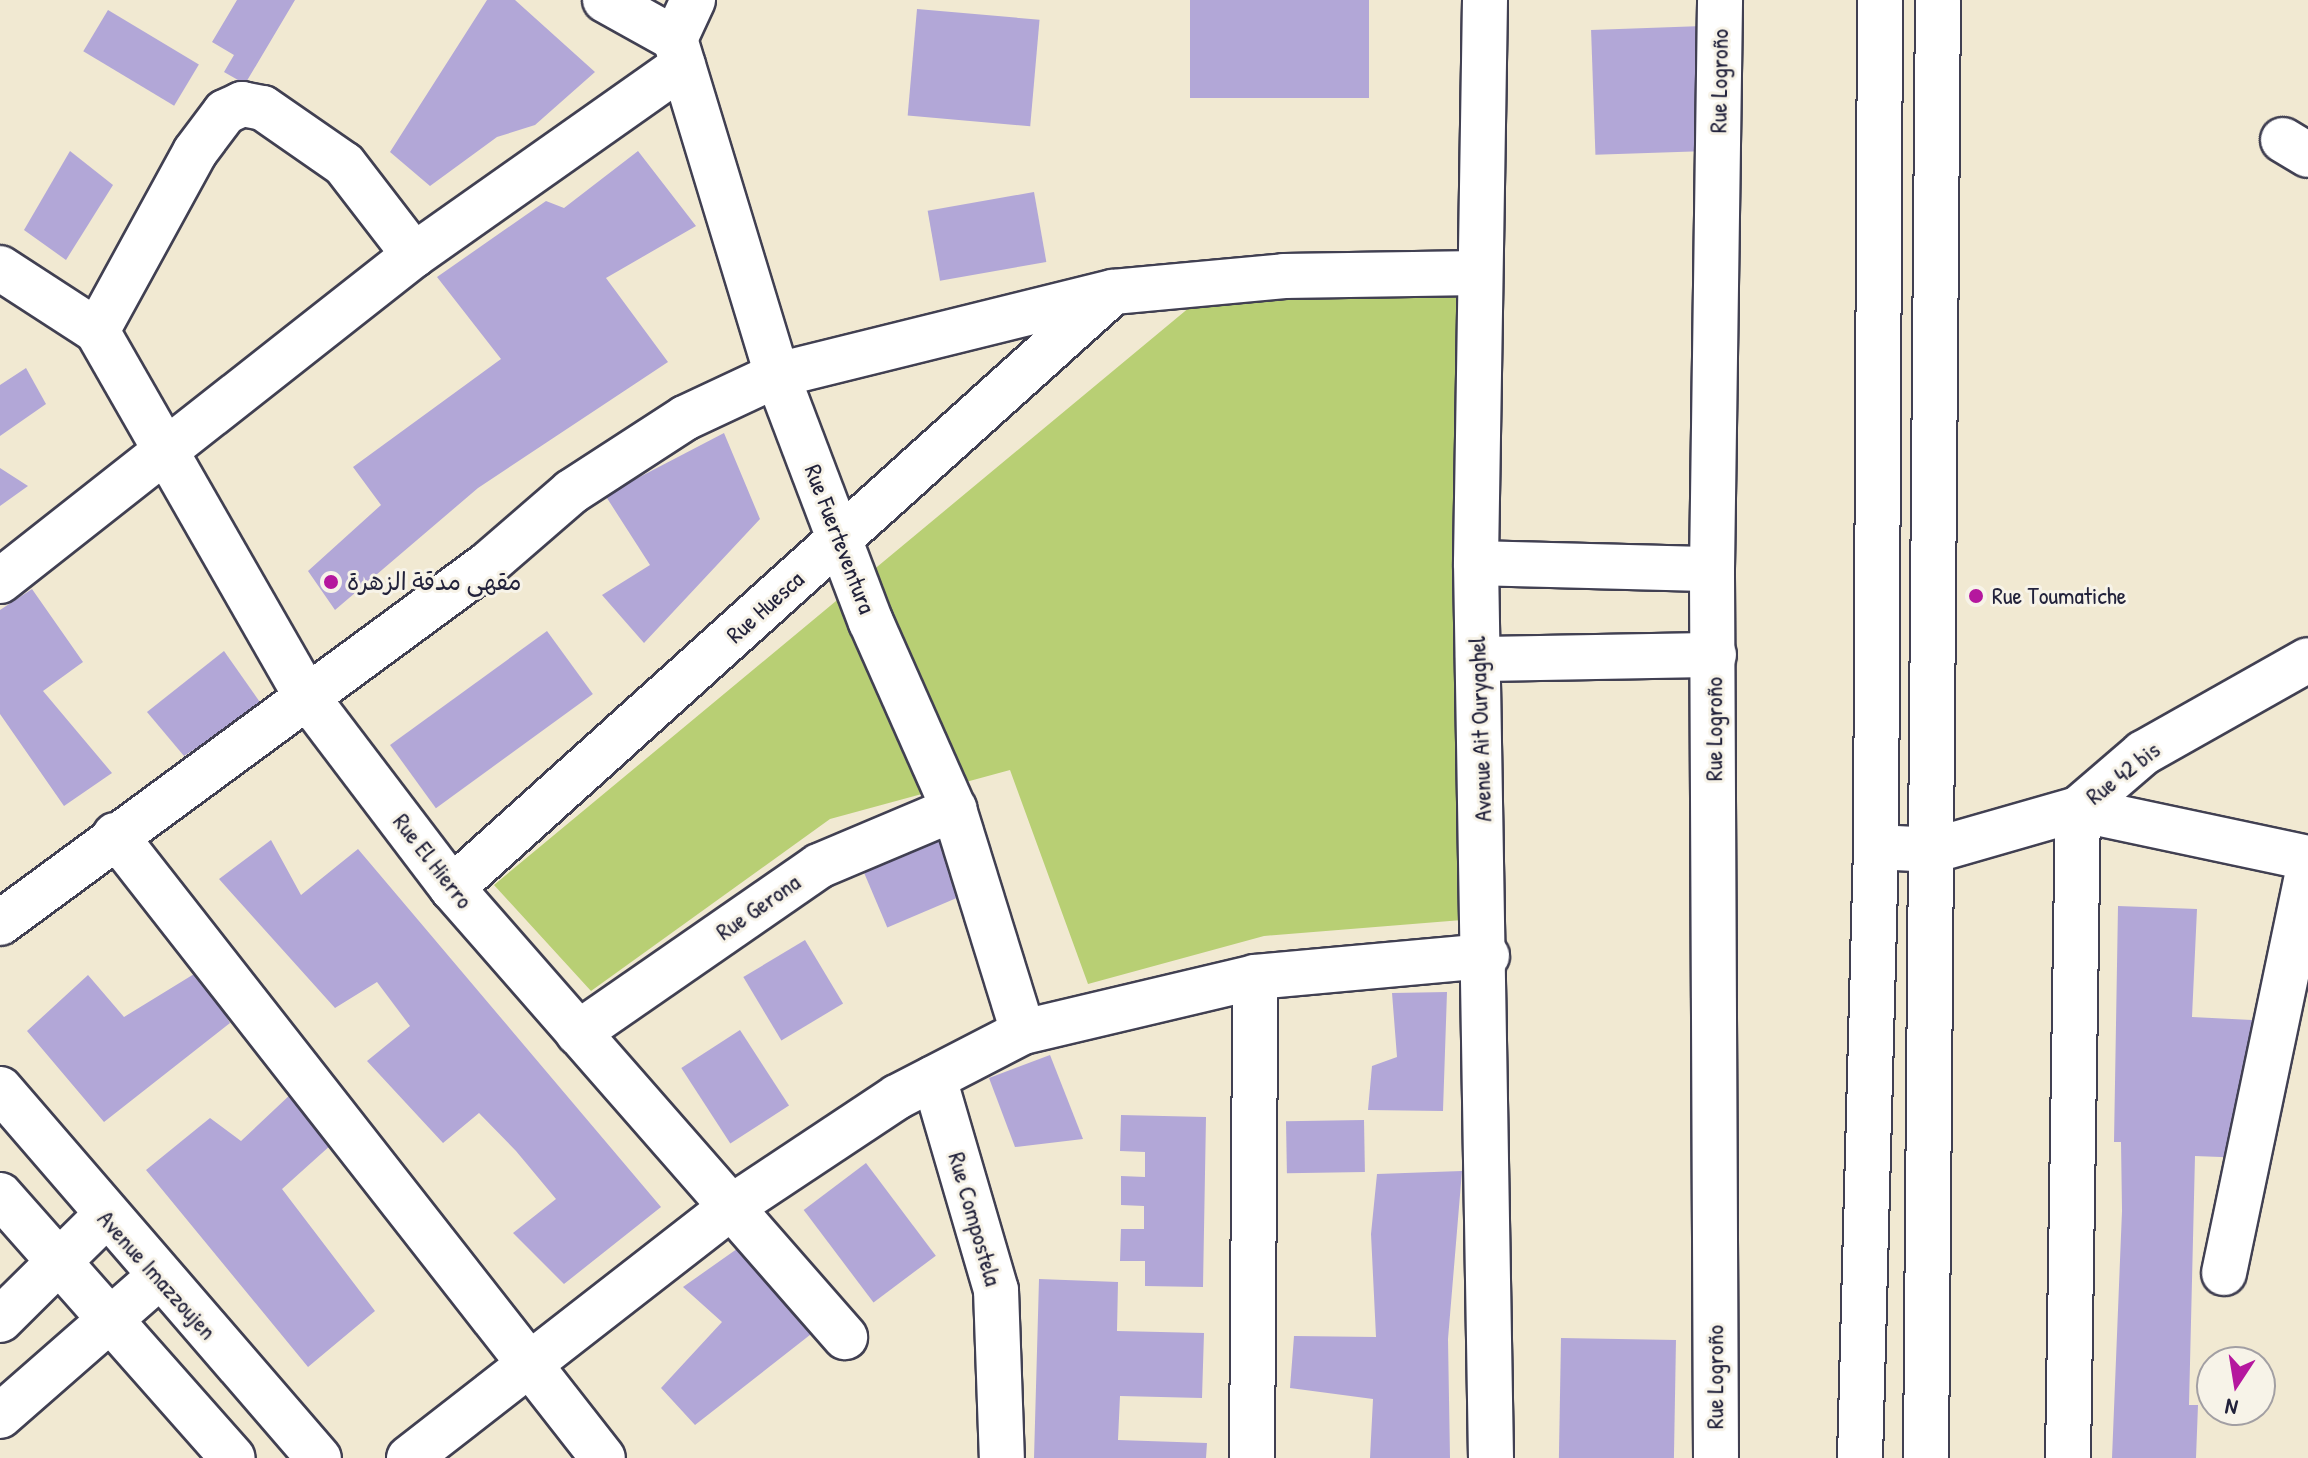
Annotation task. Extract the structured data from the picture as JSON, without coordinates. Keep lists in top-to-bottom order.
{
  "streets": {
    "street": [
      "Rue Logroño",
      "Rue Fuerteventura",
      "Rue Huesca",
      "Avenue Ait Ouryaghel",
      "Rue 42 bis",
      "Rue El Hierro",
      "Rue Gerona",
      "Rue Compostela",
      "Avenue Imazzoujen"
    ]
  },
  "crossings": [
    ["Rue Fuerteventura", "Rue Huesca"],
    ["Rue Fuerteventura", "Rue Gerona"],
    ["Rue Huesca", "Rue El Hierro"],
    ["Rue El Hierro", "Rue Gerona"]
  ],
  "places": ["مقهى مدقة الزهرة", "Rue Toumatiche"],
  "north": "bottom"
}
